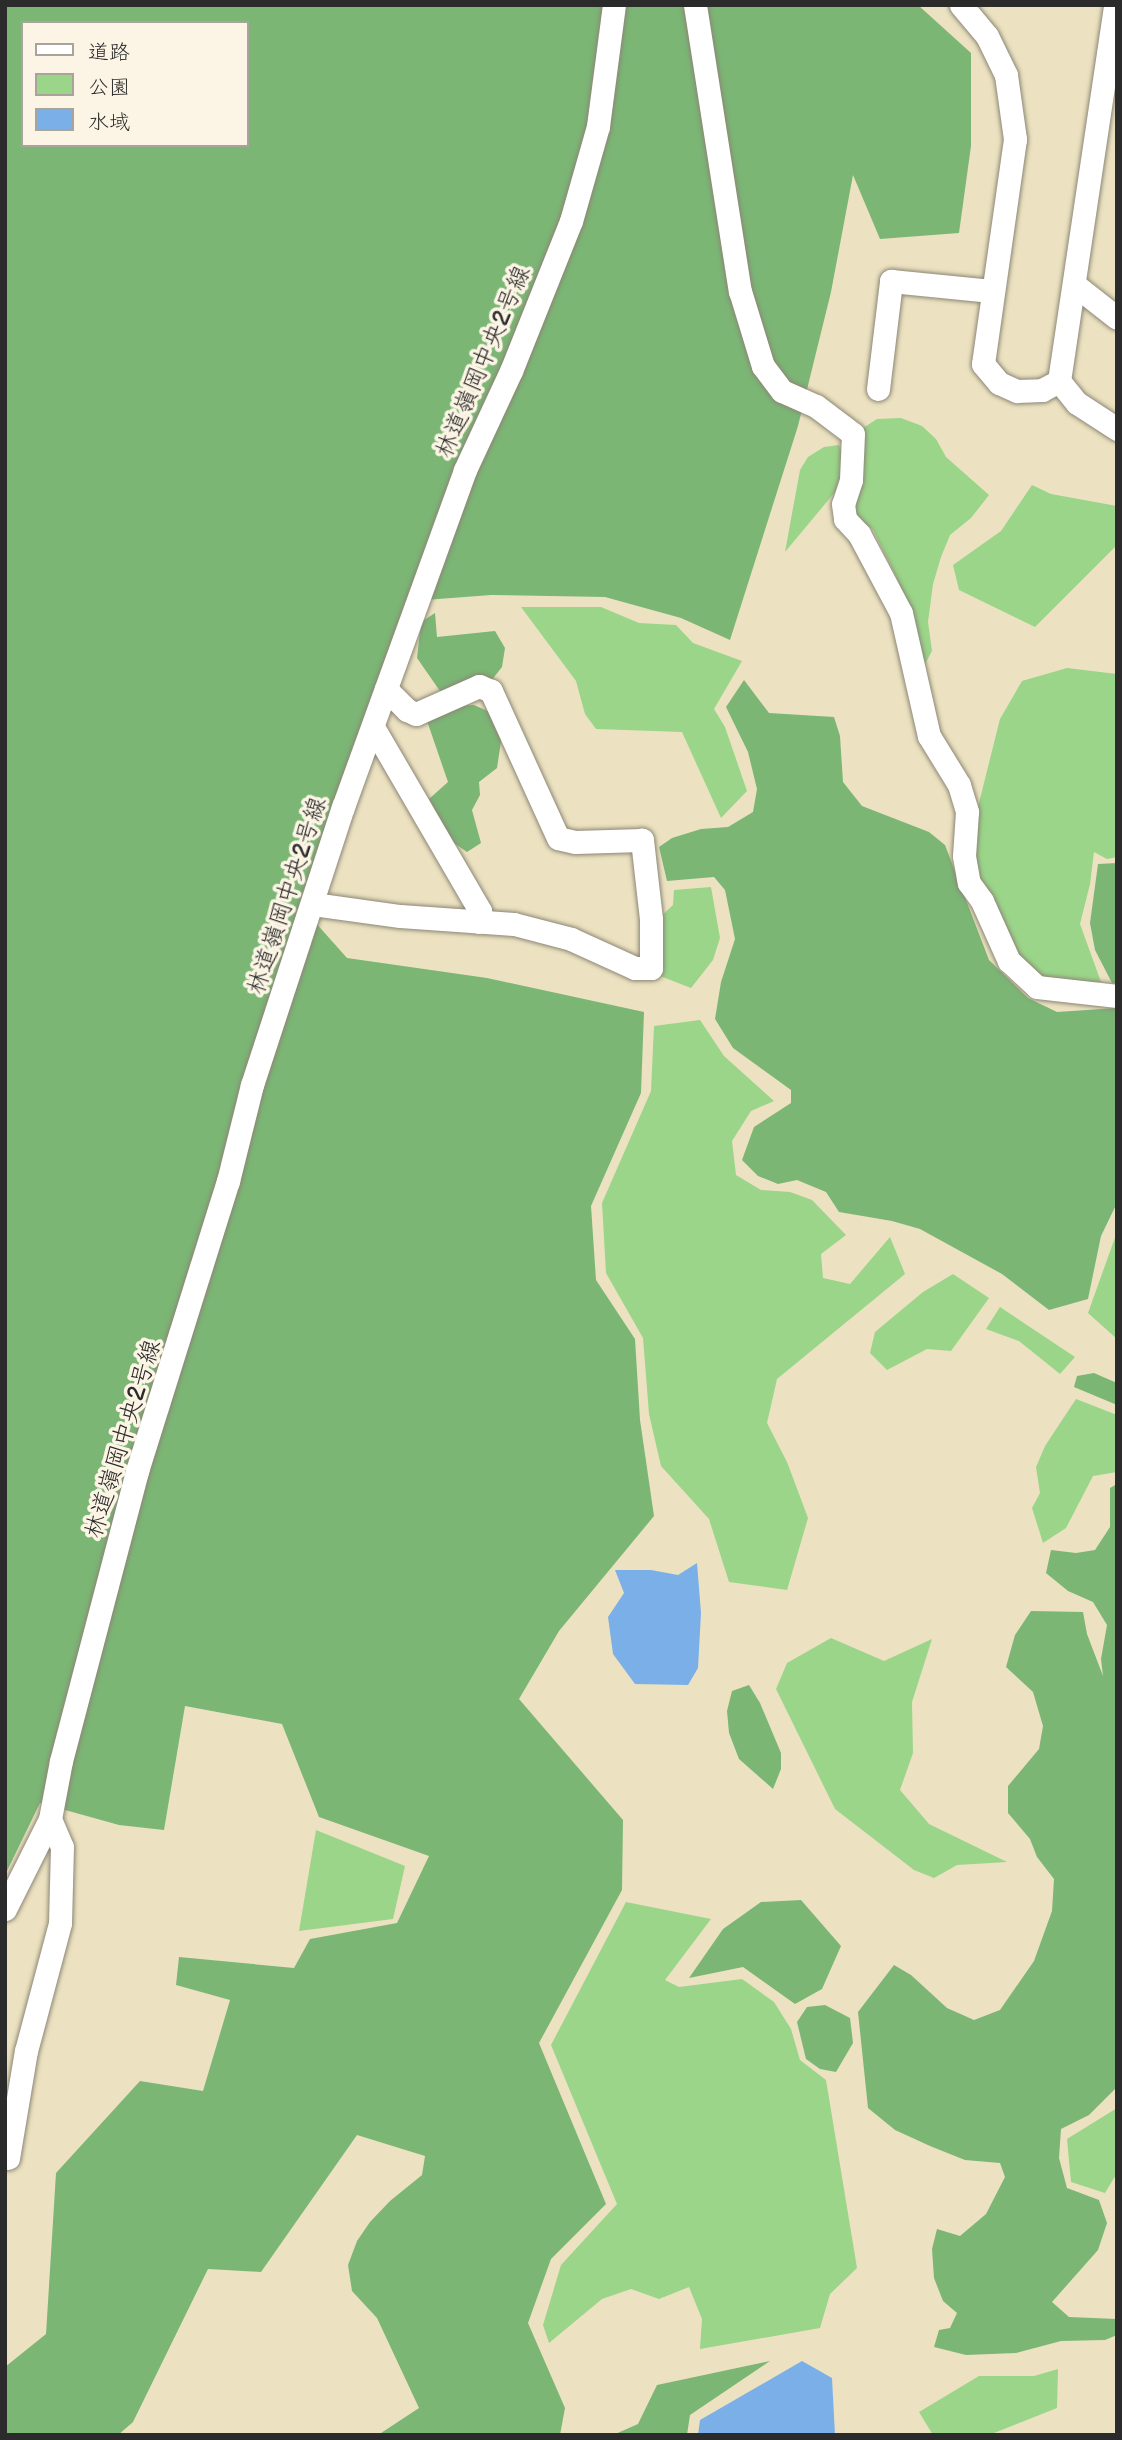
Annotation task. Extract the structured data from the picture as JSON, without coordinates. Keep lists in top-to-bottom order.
{
  "streets": {
    "street": ["林道嶺岡中央2号線"]
  },
  "legend": ["道路", "公園", "水域"]
}
